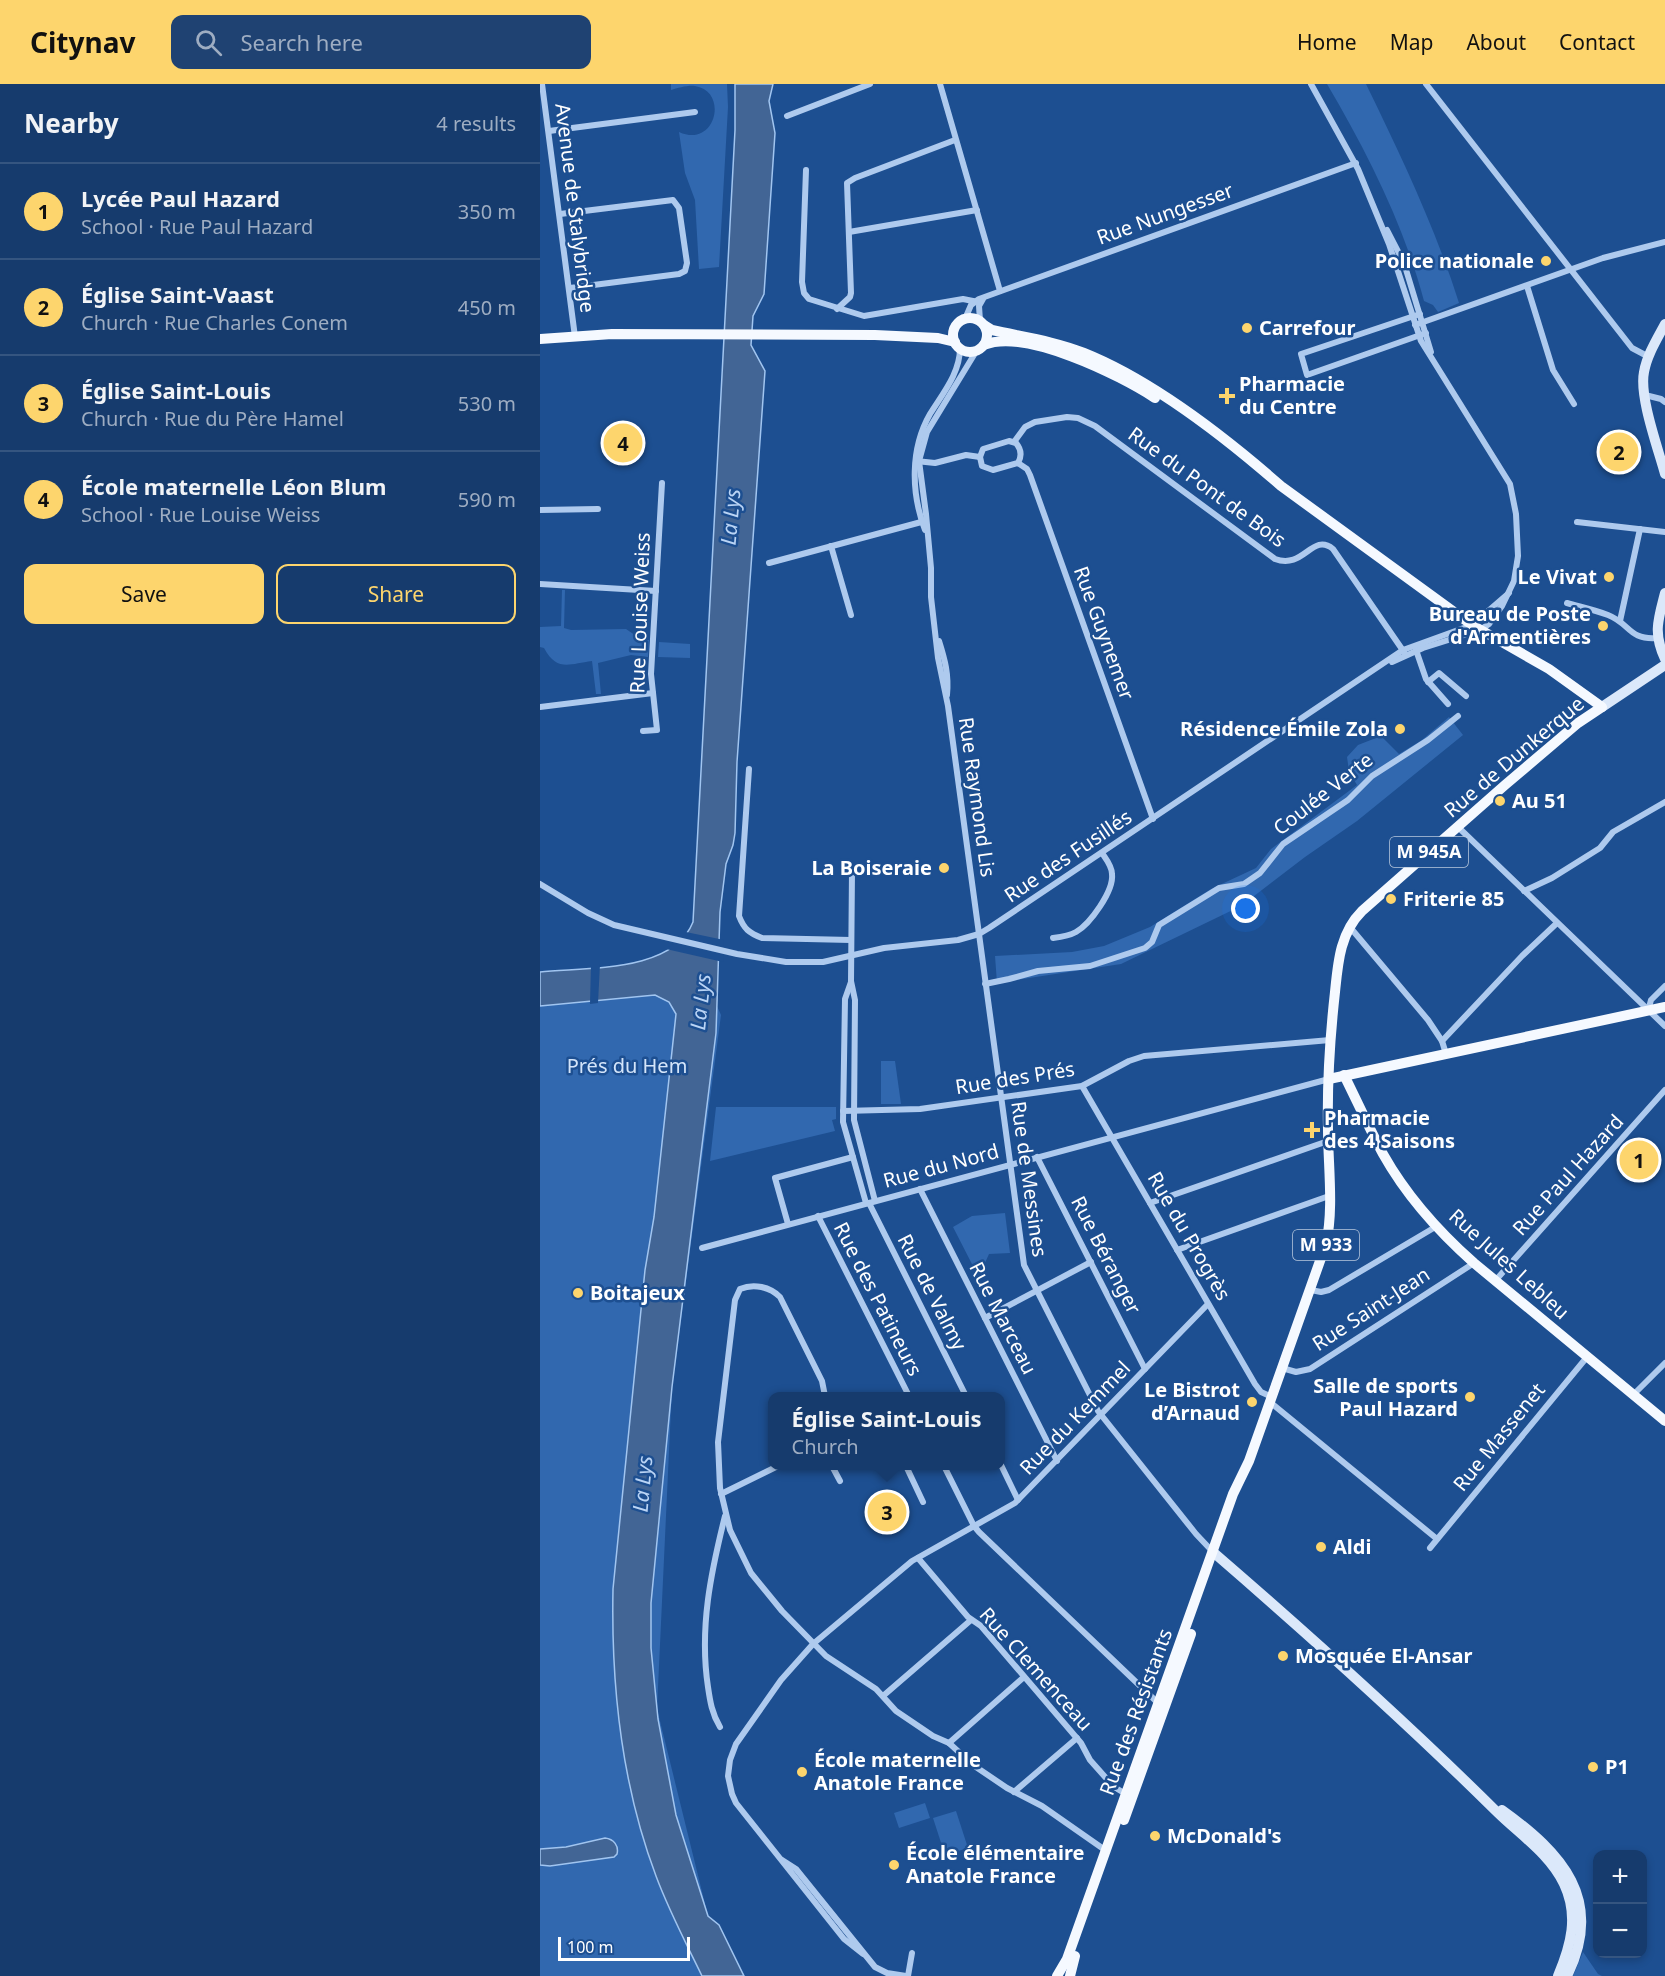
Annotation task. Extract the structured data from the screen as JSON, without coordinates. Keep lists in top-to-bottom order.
{
  "streets": {
    "main road": [
      "Rue de Dunkerque",
      "M 945A",
      "M 933",
      "Rue Jules Lebleu",
      "Rue des Résistants"
    ],
    "street": [
      "Avenue de Stalybridge",
      "Rue Nungesser",
      "Rue du Pont de Bois",
      "Rue Louise Weiss",
      "Rue Guynemer",
      "Coulée Verte",
      "Rue Raymond Lis",
      "Rue des Fusillés",
      "Rue des Prés",
      "Rue du Nord",
      "Rue Paul Hazard",
      "Rue de Messines",
      "Rue du Progrès",
      "Rue Béranger",
      "Rue de Valmy",
      "Rue des Patineurs",
      "Rue Saint-Jean",
      "Rue Marceau",
      "Rue du Kemmel",
      "Rue Massenet",
      "Rue Clemenceau"
    ]
  },
  "crossings": [
    ["Rue du Pont de Bois", "Rue Guynemer"],
    ["Rue du Pont de Bois", "Rue des Fusillés"],
    ["Rue Guynemer", "Rue des Fusillés"],
    ["Rue de Dunkerque", "Rue des Prés"],
    ["Rue de Dunkerque", "Rue du Nord"],
    ["Rue de Dunkerque", "Rue des Résistants"],
    ["Coulée Verte", "Rue de Messines"],
    ["Rue Raymond Lis", "Rue des Fusillés"],
    ["Rue Raymond Lis", "Rue de Messines"],
    ["Rue des Fusillés", "Rue de Messines"],
    ["Rue des Prés", "Rue de Messines"],
    ["Rue des Prés", "Rue du Progrès"],
    ["Rue du Nord", "Rue de Messines"],
    ["Rue du Nord", "Rue du Progrès"],
    ["Rue du Nord", "Rue Béranger"],
    ["Rue du Nord", "Rue de Valmy"],
    ["Rue du Nord", "Rue des Patineurs"],
    ["Rue du Nord", "Rue Marceau"],
    ["Rue du Nord", "Rue des Résistants"],
    ["Rue Paul Hazard", "Rue Jules Lebleu"],
    ["Rue de Messines", "Rue du Kemmel"],
    ["Rue de Messines", "Rue des Résistants"],
    ["Rue du Progrès", "Rue du Kemmel"],
    ["Rue du Progrès", "Rue des Résistants"],
    ["Rue Béranger", "Rue du Kemmel"],
    ["Rue Jules Lebleu", "Rue Saint-Jean"],
    ["Rue Jules Lebleu", "Rue Massenet"],
    ["Rue Saint-Jean", "Rue des Résistants"],
    ["Rue Marceau", "Rue du Kemmel"],
    ["Rue du Kemmel", "Rue Clemenceau"],
    ["Rue Clemenceau", "Rue des Résistants"]
  ],
  "water": ["La Lys"],
  "parks": ["Prés du Hem"],
  "places": {
    "other": [
      "Police nationale",
      "Carrefour",
      "Le Vivat",
      "Bureau de Poste d'Armentières",
      "Résidence Émile Zola",
      "Au 51",
      "La Boiseraie",
      "Friterie 85",
      "Boitajeux",
      "Salle de sports Paul Hazard",
      "Le Bistrot d’Arnaud",
      "Aldi",
      "Mosquée El-Ansar",
      "P1",
      "École maternelle Anatole France",
      "McDonald's",
      "École élémentaire Anatole France"
    ],
    "health": ["Pharmacie du Centre", "Pharmacie des 4 Saisons"]
  },
  "scale_bar": "100 m",
  "page": {
    "header": "Citynav",
    "search": "Search here",
    "nav": [
      "Home",
      "Map",
      "About",
      "Contact"
    ],
    "heading": ["Nearby", "4 results"],
    "list": [
      {
        "mark": "1",
        "name": "Lycée Paul Hazard",
        "note": "School · Rue Paul Hazard",
        "value": "350 m"
      },
      {
        "mark": "2",
        "name": "Église Saint-Vaast",
        "note": "Church · Rue Charles Conem",
        "value": "450 m"
      },
      {
        "mark": "3",
        "name": "Église Saint-Louis",
        "note": "Church · Rue du Père Hamel",
        "value": "530 m"
      },
      {
        "mark": "4",
        "name": "École maternelle Léon Blum",
        "note": "School · Rue Louise Weiss",
        "value": "590 m"
      }
    ],
    "pins": [
      "4",
      "2",
      "1",
      "3"
    ],
    "buttons": ["Save", "Share"],
    "popup": ["Église Saint-Louis", "Church"],
    "map_buttons": ["+", "−"],
    "scale": "100 m"
  }
}
